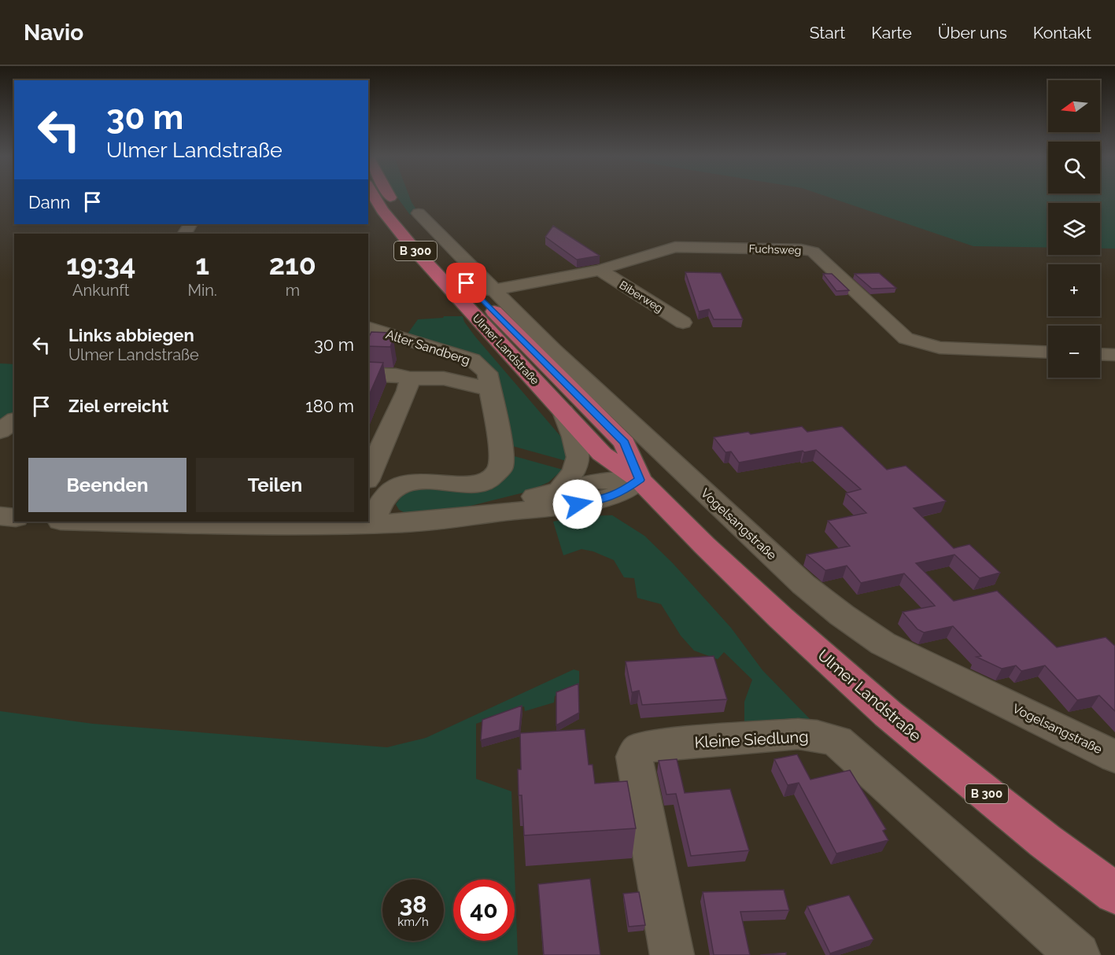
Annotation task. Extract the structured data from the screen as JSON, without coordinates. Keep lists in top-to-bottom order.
{
  "streets": {
    "main road": ["B 300", "Ulmer Landstraße"],
    "street": [
      "Fuchsweg",
      "Biberweg",
      "Alter Sandberg",
      "Vogelsangstraße",
      "Kleine Siedlung"
    ]
  },
  "crossings": [
    ["Fuchsweg", "Biberweg"],
    ["Fuchsweg", "Vogelsangstraße"]
  ],
  "north": "left",
  "page": {
    "header": "Navio",
    "nav": [
      "Start",
      "Karte",
      "Über uns",
      "Kontakt"
    ],
    "map_buttons": ["+", "−"],
    "turn": ["30 m", "Ulmer Landstraße"],
    "then": "Dann",
    "eta": [
      "19:34",
      "Ankunft",
      "1",
      "Min.",
      "210",
      "m"
    ],
    "list": [
      {
        "name": "Links abbiegen",
        "note": "Ulmer Landstraße",
        "value": "30 m"
      },
      {
        "name": "Ziel erreicht",
        "value": "180 m"
      }
    ],
    "buttons": ["Beenden", "Teilen"],
    "speed": "38 km/h",
    "limit": "40"
  }
}
